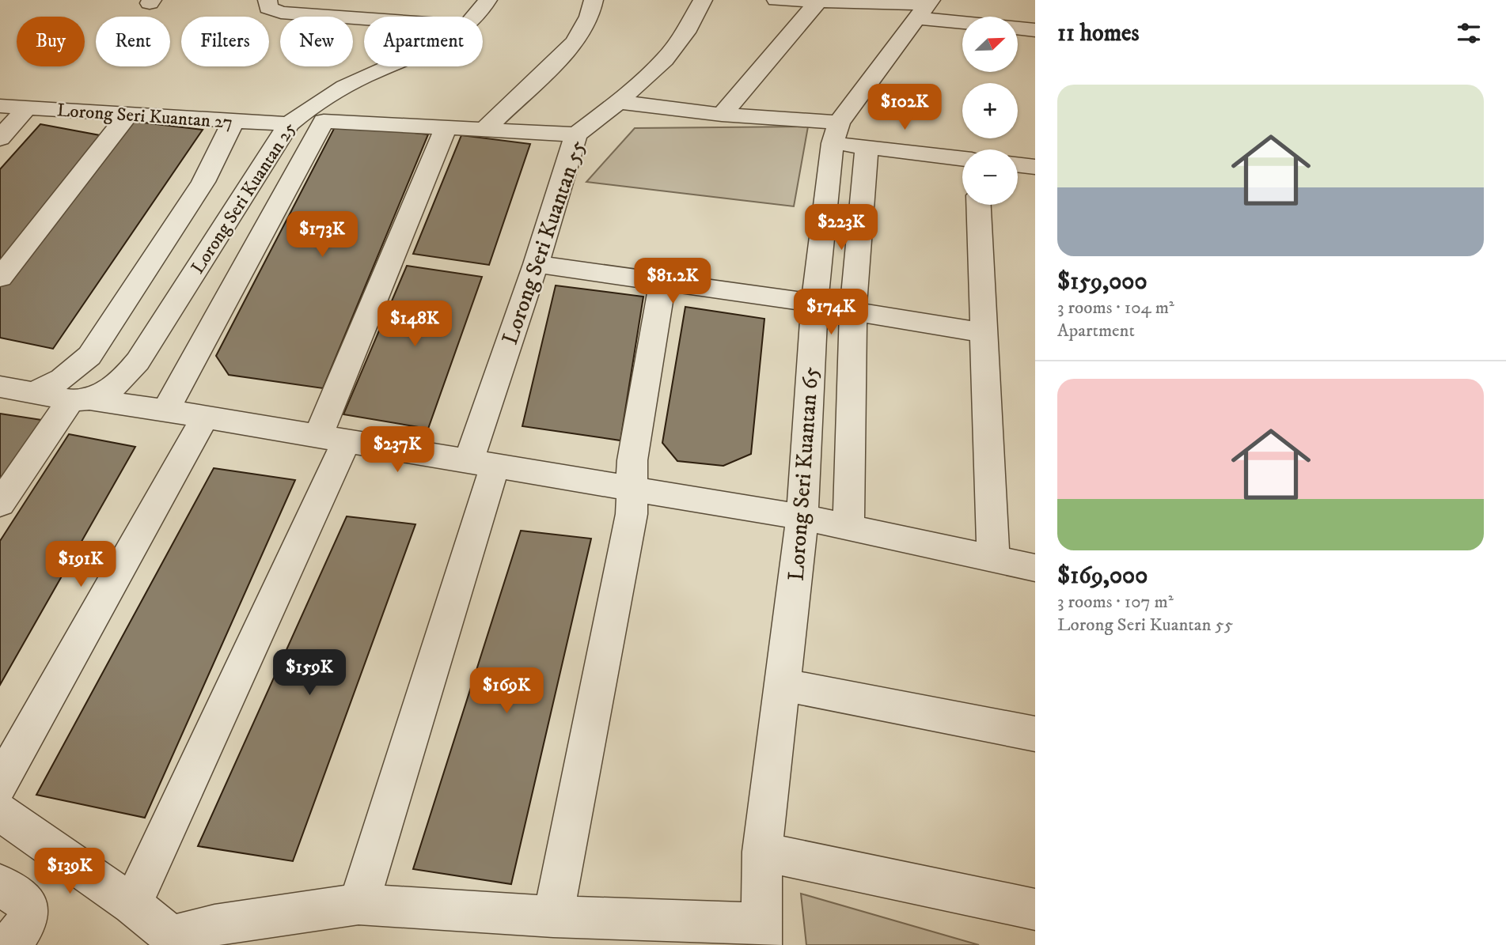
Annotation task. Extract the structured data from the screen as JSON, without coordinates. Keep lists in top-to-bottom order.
{
  "streets": {
    "street": [
      "Lorong Seri Kuantan 27",
      "Lorong Seri Kuantan 25",
      "Lorong Seri Kuantan 55",
      "Lorong Seri Kuantan 65"
    ]
  },
  "crossings": [
    ["Lorong Seri Kuantan 27", "Lorong Seri Kuantan 25"]
  ],
  "north": "top right",
  "page": {
    "heading": "11 homes",
    "map_buttons": ["+", "−"],
    "chip": [
      "Buy",
      "Rent",
      "Filters",
      "New",
      "Apartment"
    ],
    "list": [
      {
        "name": "$159,000",
        "note": "3 rooms · 104 m² · Apartment"
      },
      {
        "name": "$169,000",
        "note": "3 rooms · 107 m² · Lorong Seri Kuantan 55"
      }
    ],
    "price": [
      "$102K",
      "$223K",
      "$173K",
      "$81.2K",
      "$174K",
      "$148K",
      "$237K",
      "$191K",
      "$159K",
      "$169K",
      "$139K"
    ]
  }
}
